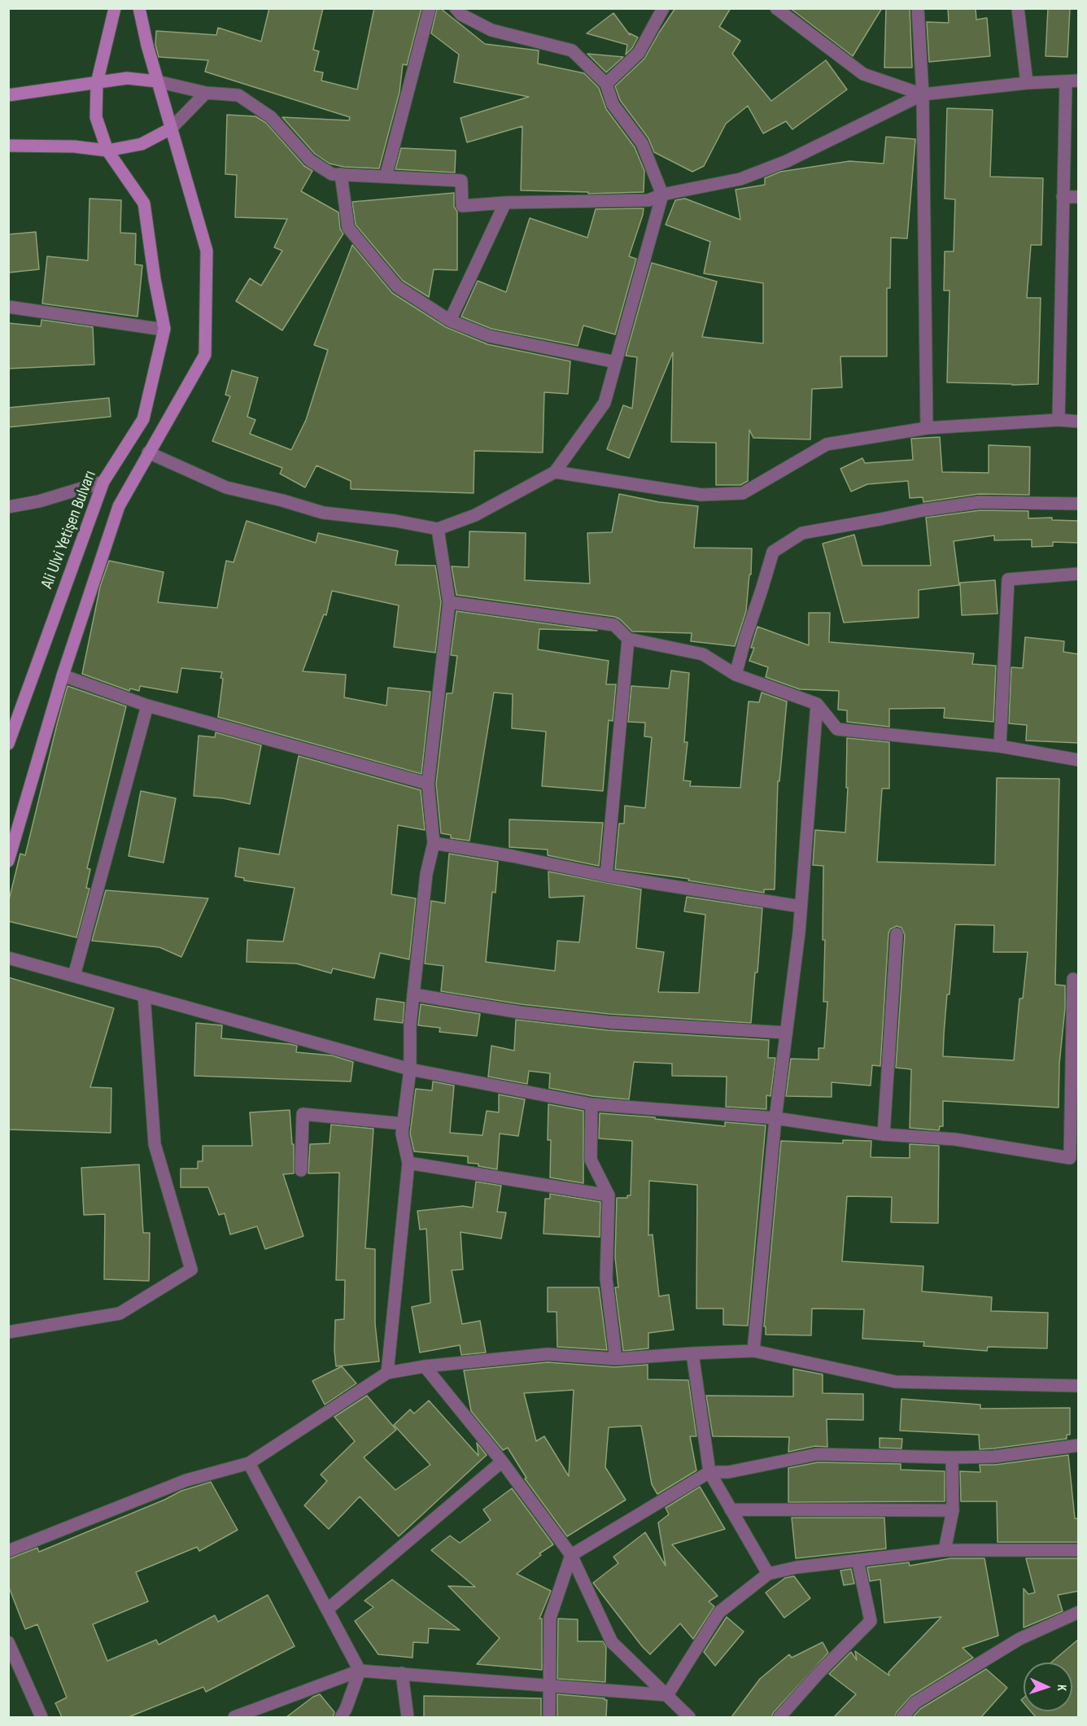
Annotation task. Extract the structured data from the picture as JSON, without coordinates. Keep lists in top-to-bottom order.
{
  "streets": {
    "main road": ["Ali Ulvi Yetişen Bulvarı"]
  },
  "north": "right"
}
